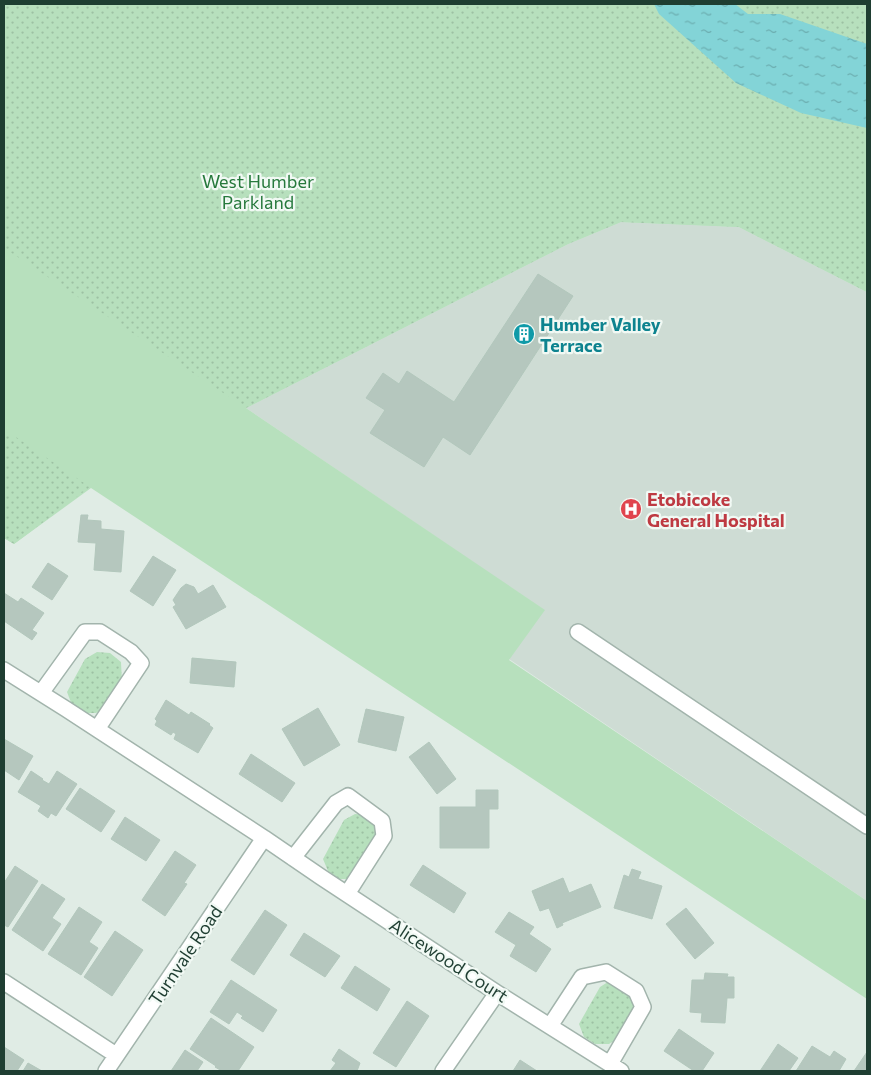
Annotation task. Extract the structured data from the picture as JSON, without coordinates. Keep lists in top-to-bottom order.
{
  "streets": {
    "street": ["Turnvale Road", "Alicewood Court"]
  },
  "crossings": [
    ["Turnvale Road", "Alicewood Court"]
  ],
  "parks": ["West Humber Parkland"],
  "places": {
    "building": ["Humber Valley Terrace"],
    "hospital": ["Etobicoke General Hospital"]
  }
}
